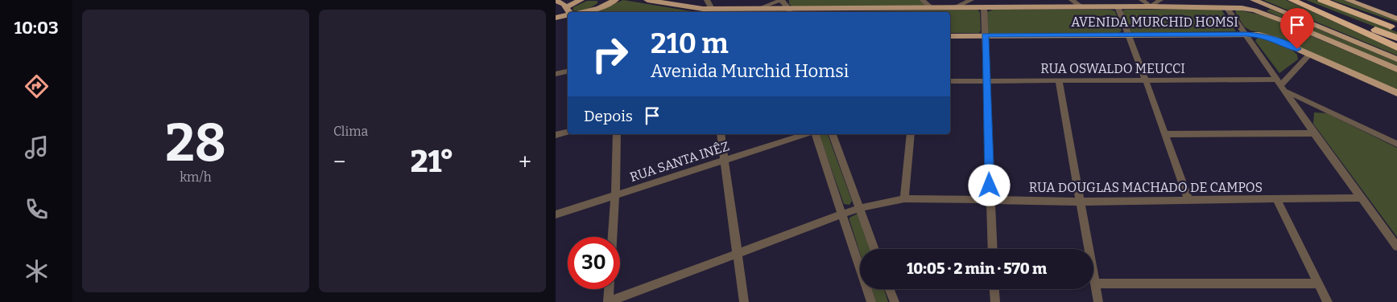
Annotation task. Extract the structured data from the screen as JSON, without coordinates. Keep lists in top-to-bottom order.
{
  "streets": {
    "main road": ["AVENIDA MURCHID HOMSI"],
    "street": ["RUA OSWALDO MEUCCI", "RUA SANTA INÊZ", "RUA DOUGLAS MACHADO DE CAMPOS"]
  },
  "page": {
    "tabs": "10:03",
    "tile": [
      ["28", "km/h"],
      "Clima"
    ],
    "turn": ["210 m", "Avenida Murchid Homsi"],
    "then": "Depois",
    "heat": ["−", "21°", "+"],
    "limit": "30",
    "trip": "10:05 · 2 min · 570 m"
  }
}
